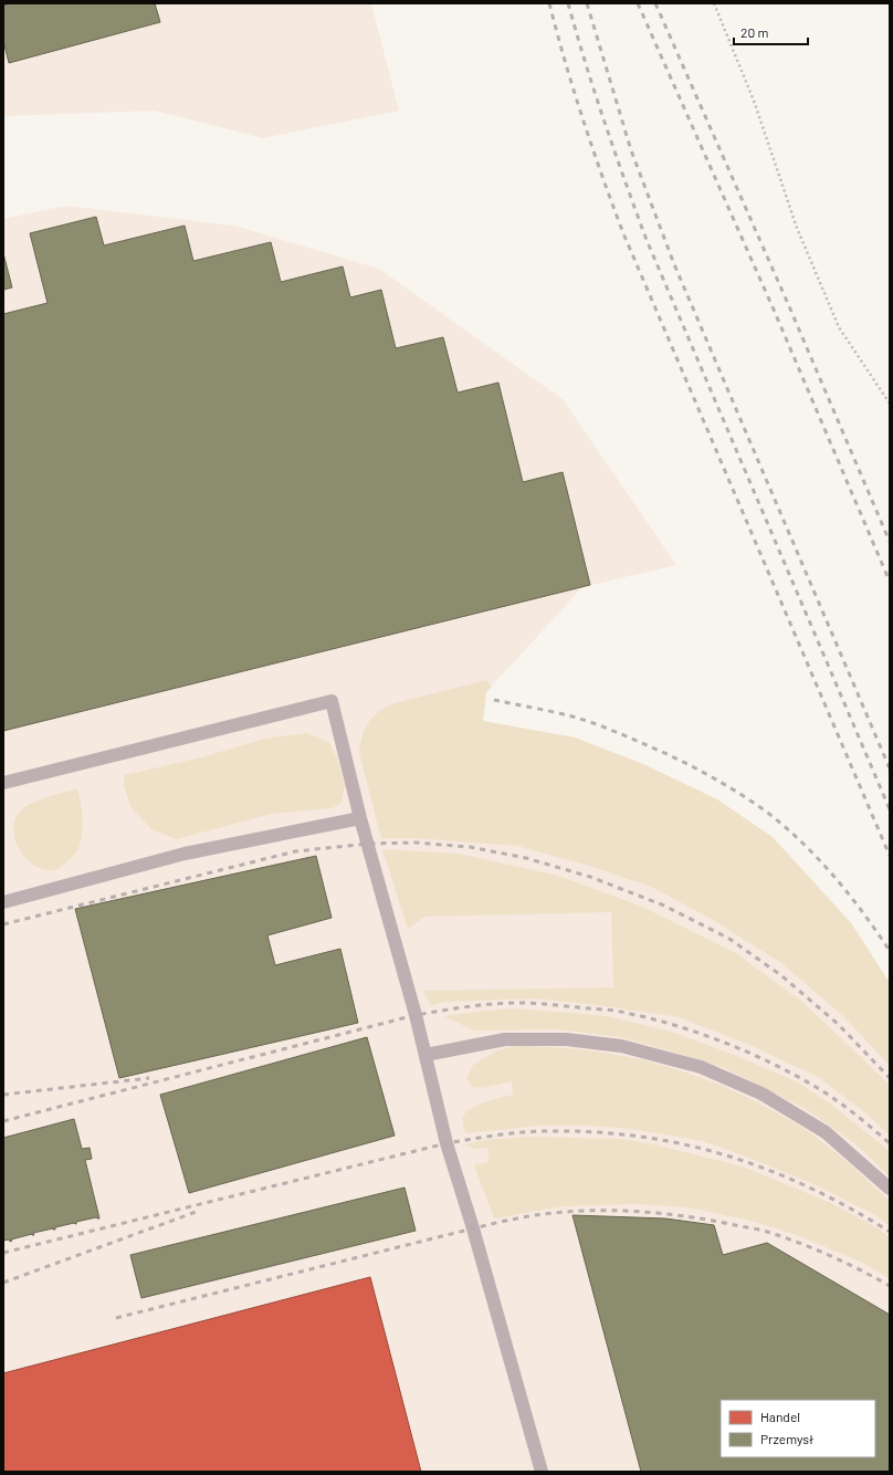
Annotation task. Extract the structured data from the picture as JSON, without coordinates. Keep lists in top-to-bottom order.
{
  "legend": ["Handel", "Przemysł"],
  "scale_bar": "20 m"
}
